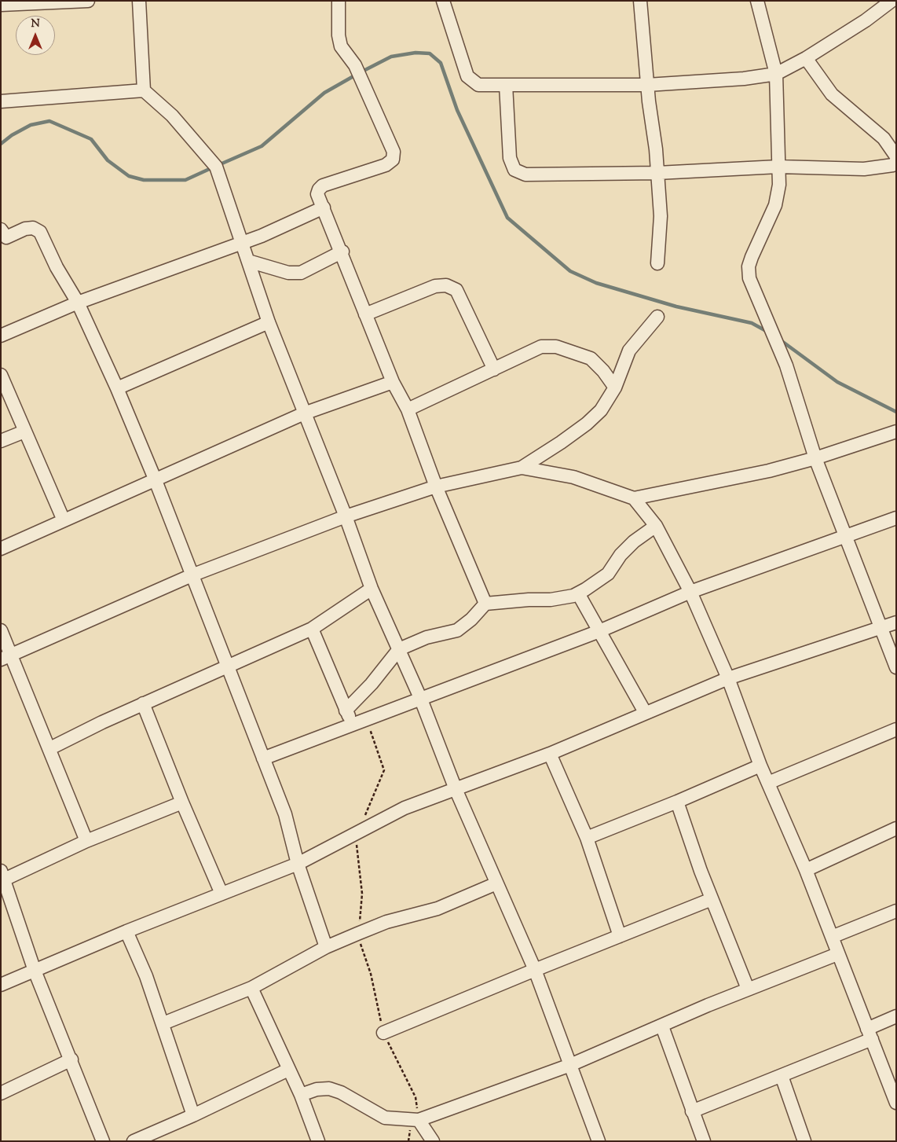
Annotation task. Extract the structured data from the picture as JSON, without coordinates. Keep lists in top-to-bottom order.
{
  "north": "top"
}
